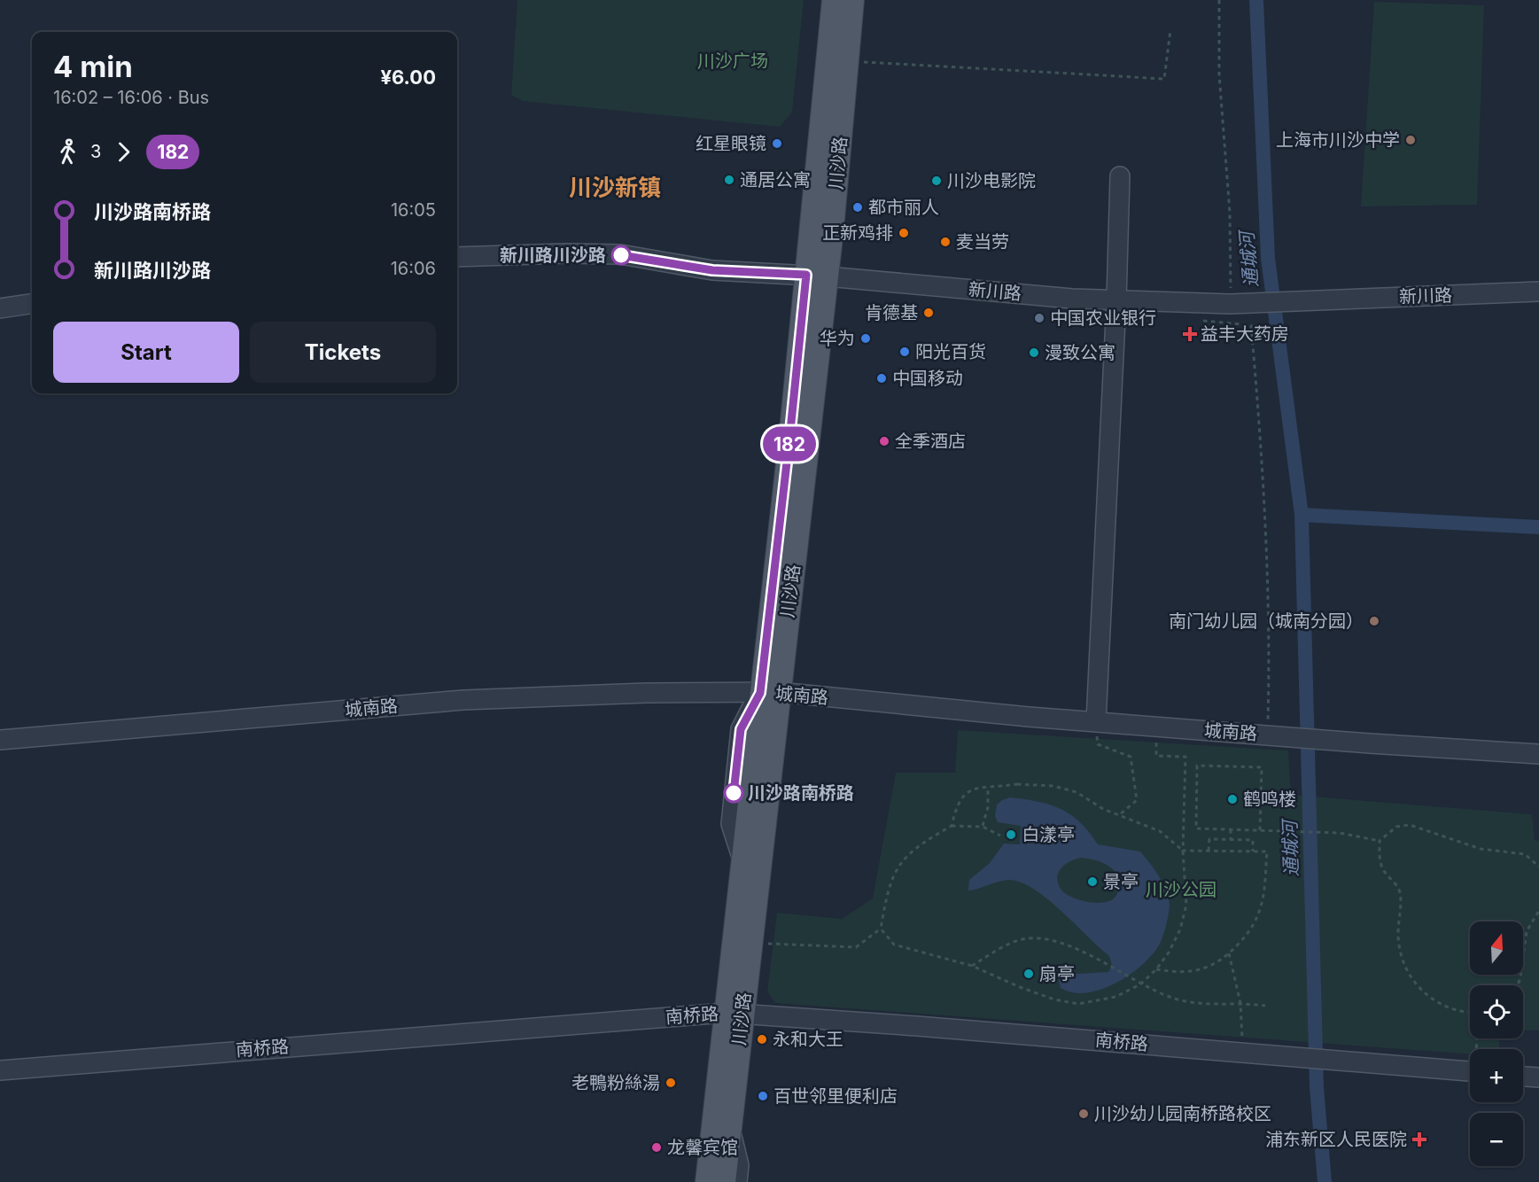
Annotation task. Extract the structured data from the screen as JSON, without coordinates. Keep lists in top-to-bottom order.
{
  "streets": {
    "main road": ["川沙路"],
    "street": ["新川路", "城南路", "南桥路"]
  },
  "crossings": [
    ["川沙路", "新川路"],
    ["川沙路", "城南路"],
    ["川沙路", "南桥路"]
  ],
  "districts": ["川沙新镇"],
  "water": ["通城河"],
  "parks": ["川沙广场", "川沙公园"],
  "places": {
    "other": [
      "上海市川沙中学",
      "红星眼镜",
      "通居公寓",
      "川沙电影院",
      "都市丽人",
      "正新鸡排",
      "麦当劳",
      "新川路川沙路",
      "肯德基",
      "中国农业银行",
      "华为",
      "阳光百货",
      "漫致公寓",
      "中国移动",
      "全季酒店",
      "南门幼儿园（城南分园）",
      "川沙路南桥路",
      "鹤鸣楼",
      "白漾亭",
      "景亭",
      "扇亭",
      "永和大王",
      "老鴨粉絲湯",
      "百世邻里便利店",
      "川沙幼儿园南桥路校区",
      "龙馨宾馆"
    ],
    "health": ["益丰大药房", "浦东新区人民医院"]
  },
  "lines": ["bus line 182"],
  "north": "top",
  "page": {
    "on_map": "182",
    "heading": ["4 min", "16:02 – 16:06 · Bus", "¥6.00"],
    "legs": ["3", "182"],
    "list": [
      {
        "name": "川沙路南桥路",
        "value": "16:05"
      },
      {
        "name": "新川路川沙路",
        "value": "16:06"
      }
    ],
    "buttons": ["Start", "Tickets"],
    "map_buttons": ["+", "−"]
  }
}
